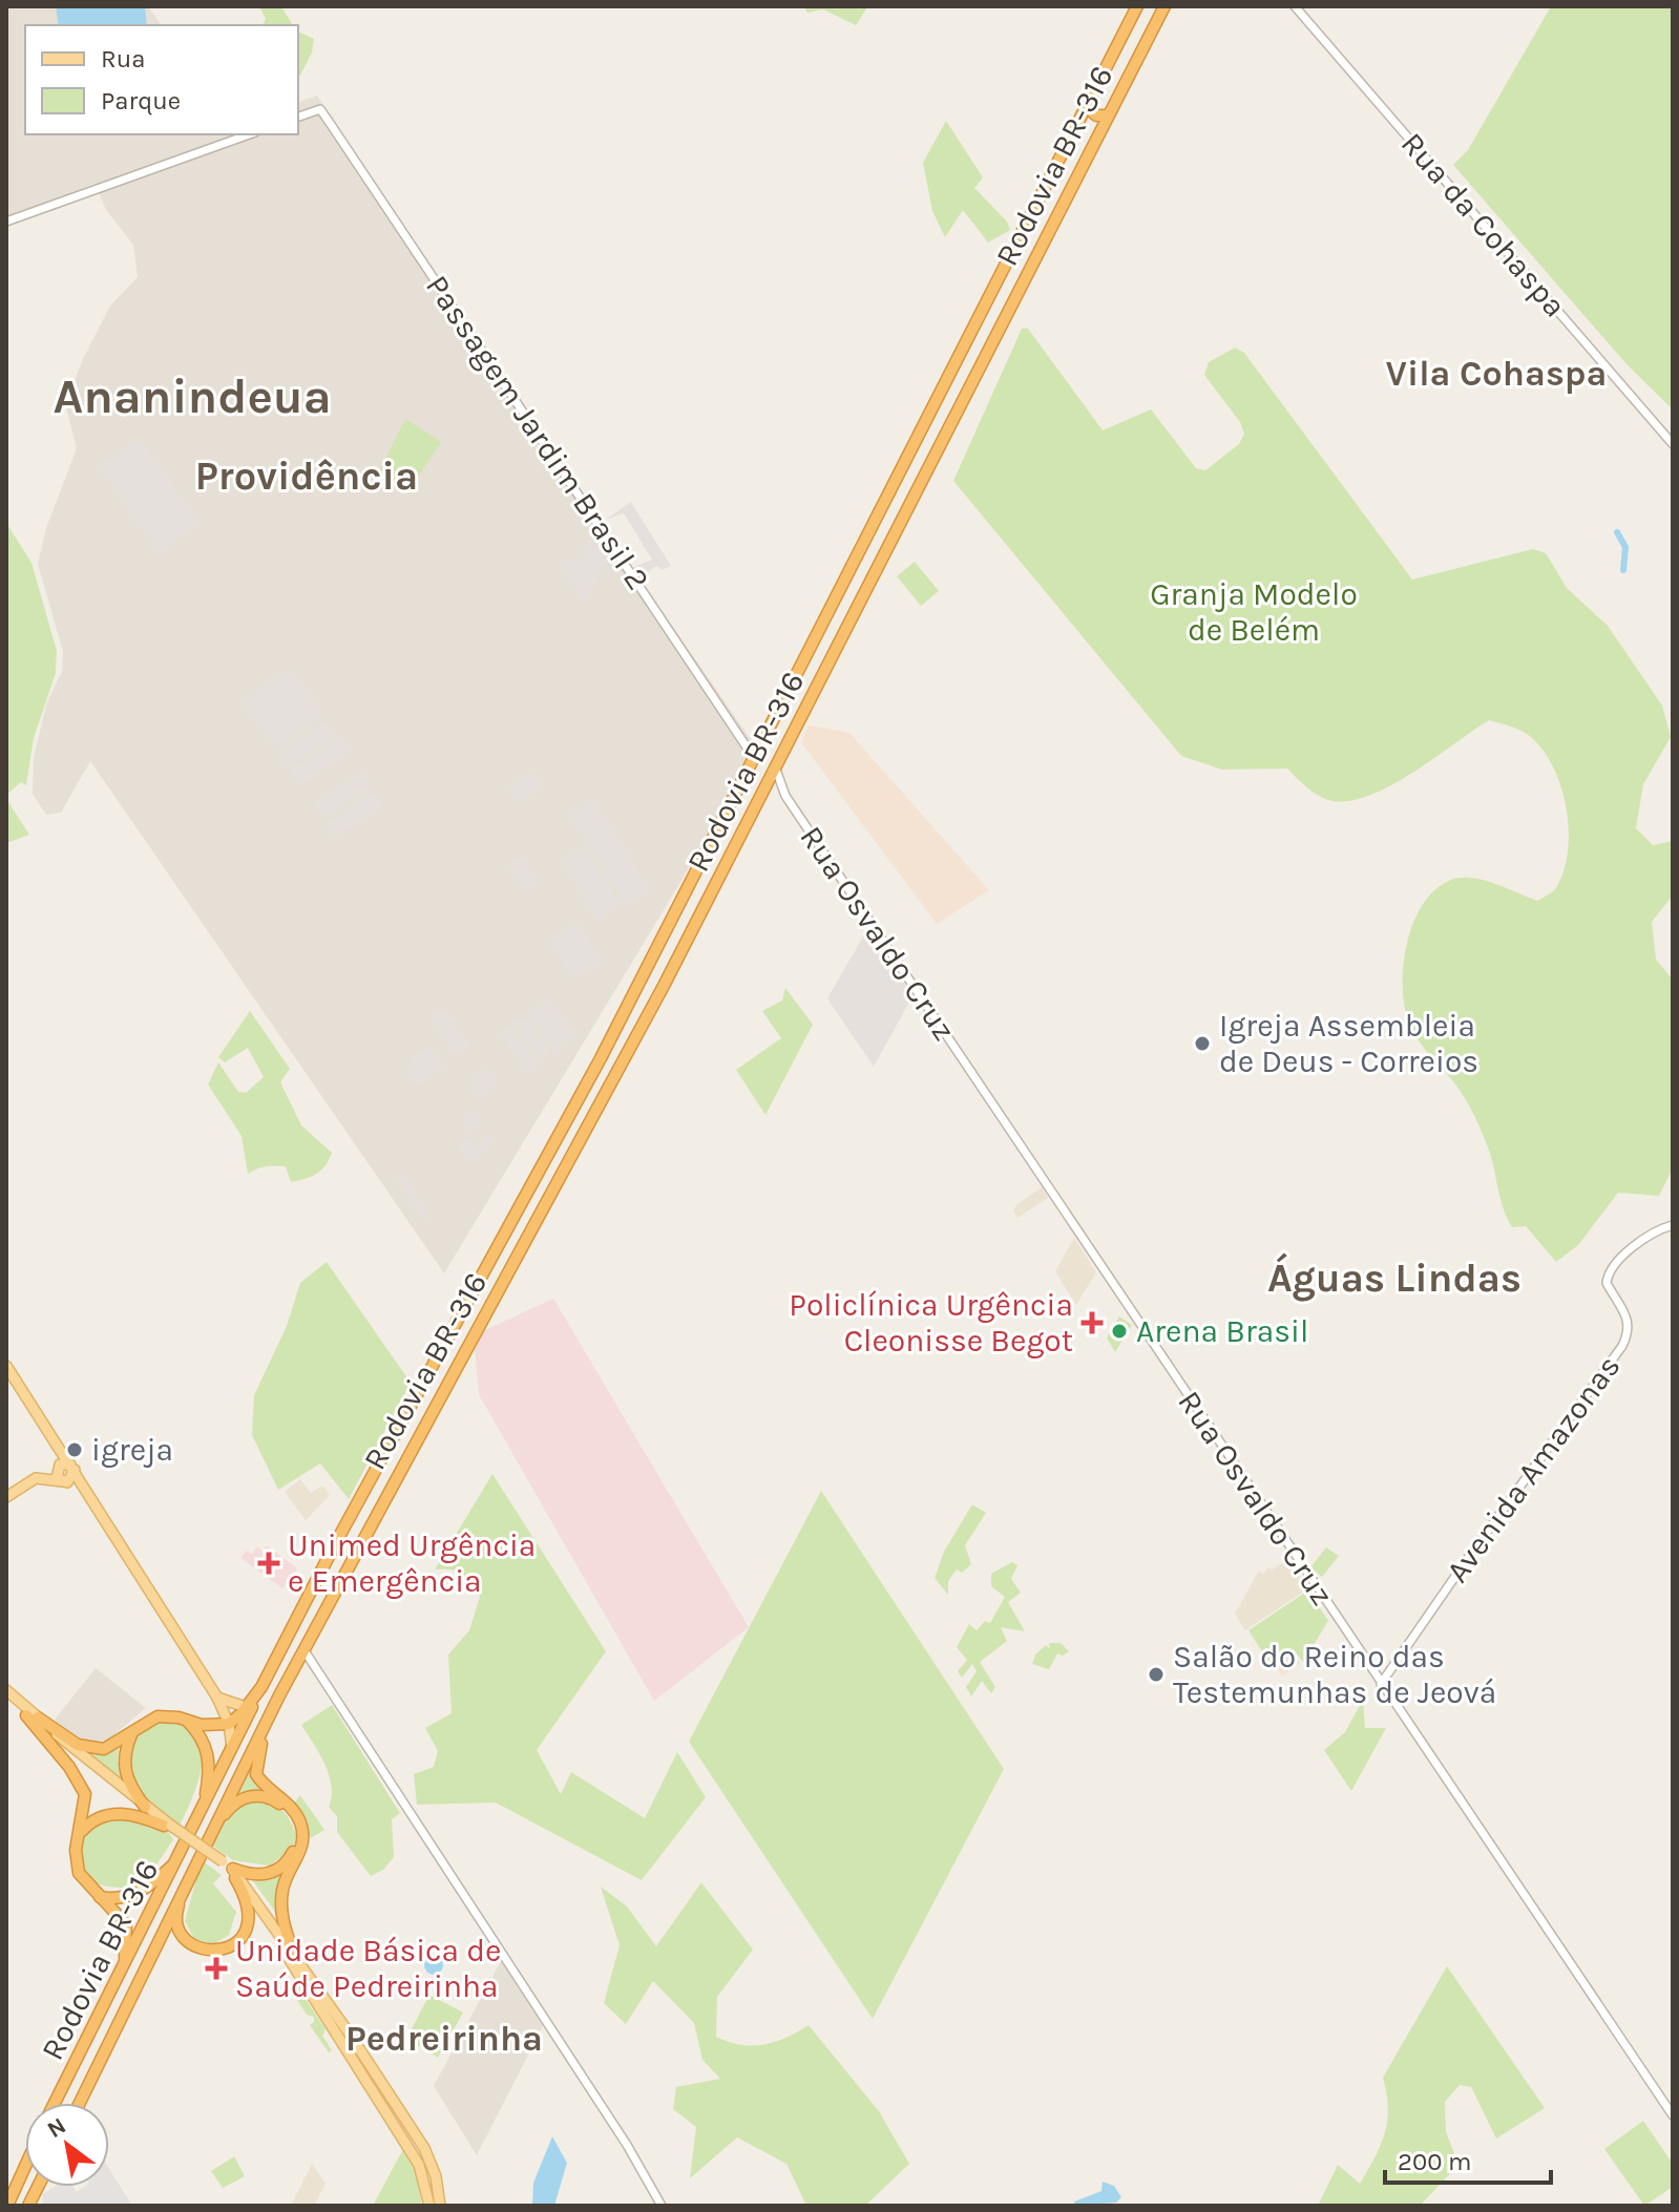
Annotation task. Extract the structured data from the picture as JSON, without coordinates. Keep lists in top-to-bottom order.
{
  "streets": {
    "highway": ["Rodovia BR-316"],
    "street": [
      "Rua da Cohaspa",
      "Passagem Jardim Brasil 2",
      "Rua Osvaldo Cruz",
      "Avenida Amazonas"
    ]
  },
  "crossings": [
    ["Rodovia BR-316", "Passagem Jardim Brasil 2"],
    ["Rodovia BR-316", "Rua Osvaldo Cruz"],
    ["Rua Osvaldo Cruz", "Avenida Amazonas"]
  ],
  "districts": [
    "Vila Cohaspa",
    "Ananindeua",
    "Providência",
    "Águas Lindas",
    "Pedreirinha"
  ],
  "parks": ["Granja Modelo de Belém"],
  "places": {
    "other": [
      "Igreja Assembleia de Deus - Correios",
      "Arena Brasil",
      "igreja",
      "Salão do Reino das Testemunhas de Jeová"
    ],
    "health": ["Policlínica Urgência Cleonisse Begot", "Unimed Urgência e Emergência", "Unidade Básica de Saúde Pedreirinha"]
  },
  "legend": ["Rua", "Parque"],
  "scale_bar": "200 m",
  "north": "top left"
}
